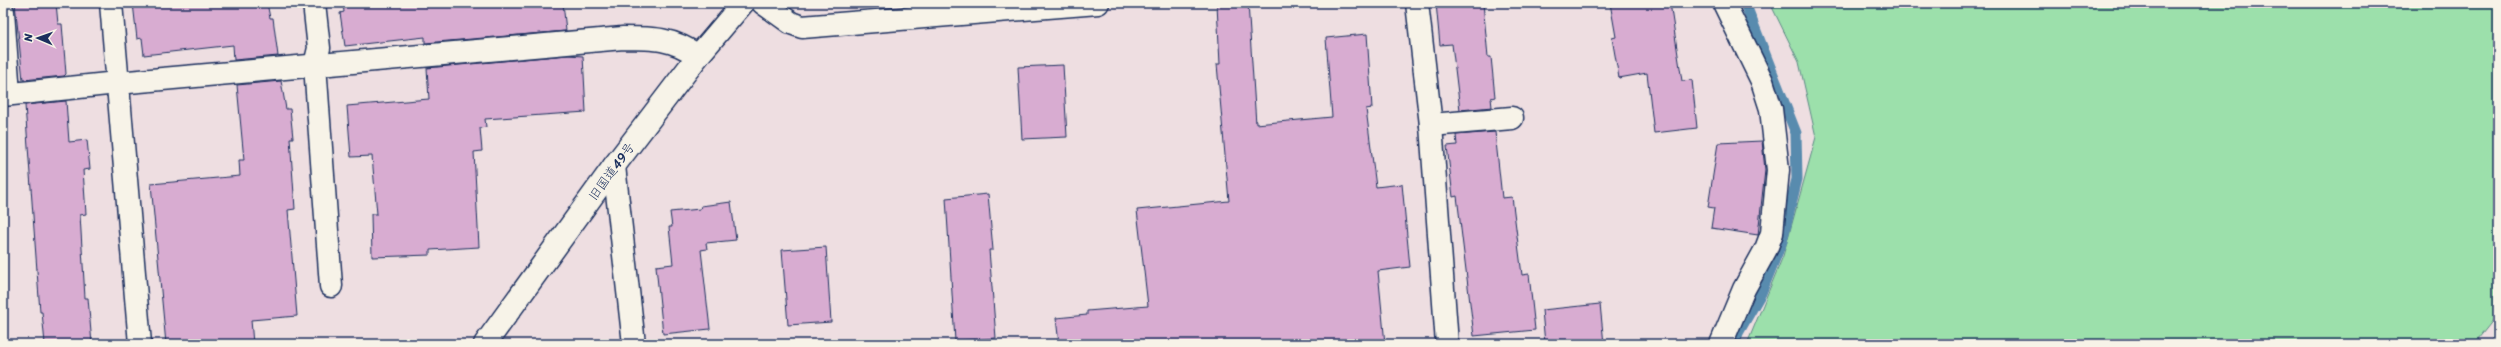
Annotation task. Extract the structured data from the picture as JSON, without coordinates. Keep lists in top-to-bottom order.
{
  "streets": {
    "street": ["旧国道49号"]
  },
  "north": "left"
}
